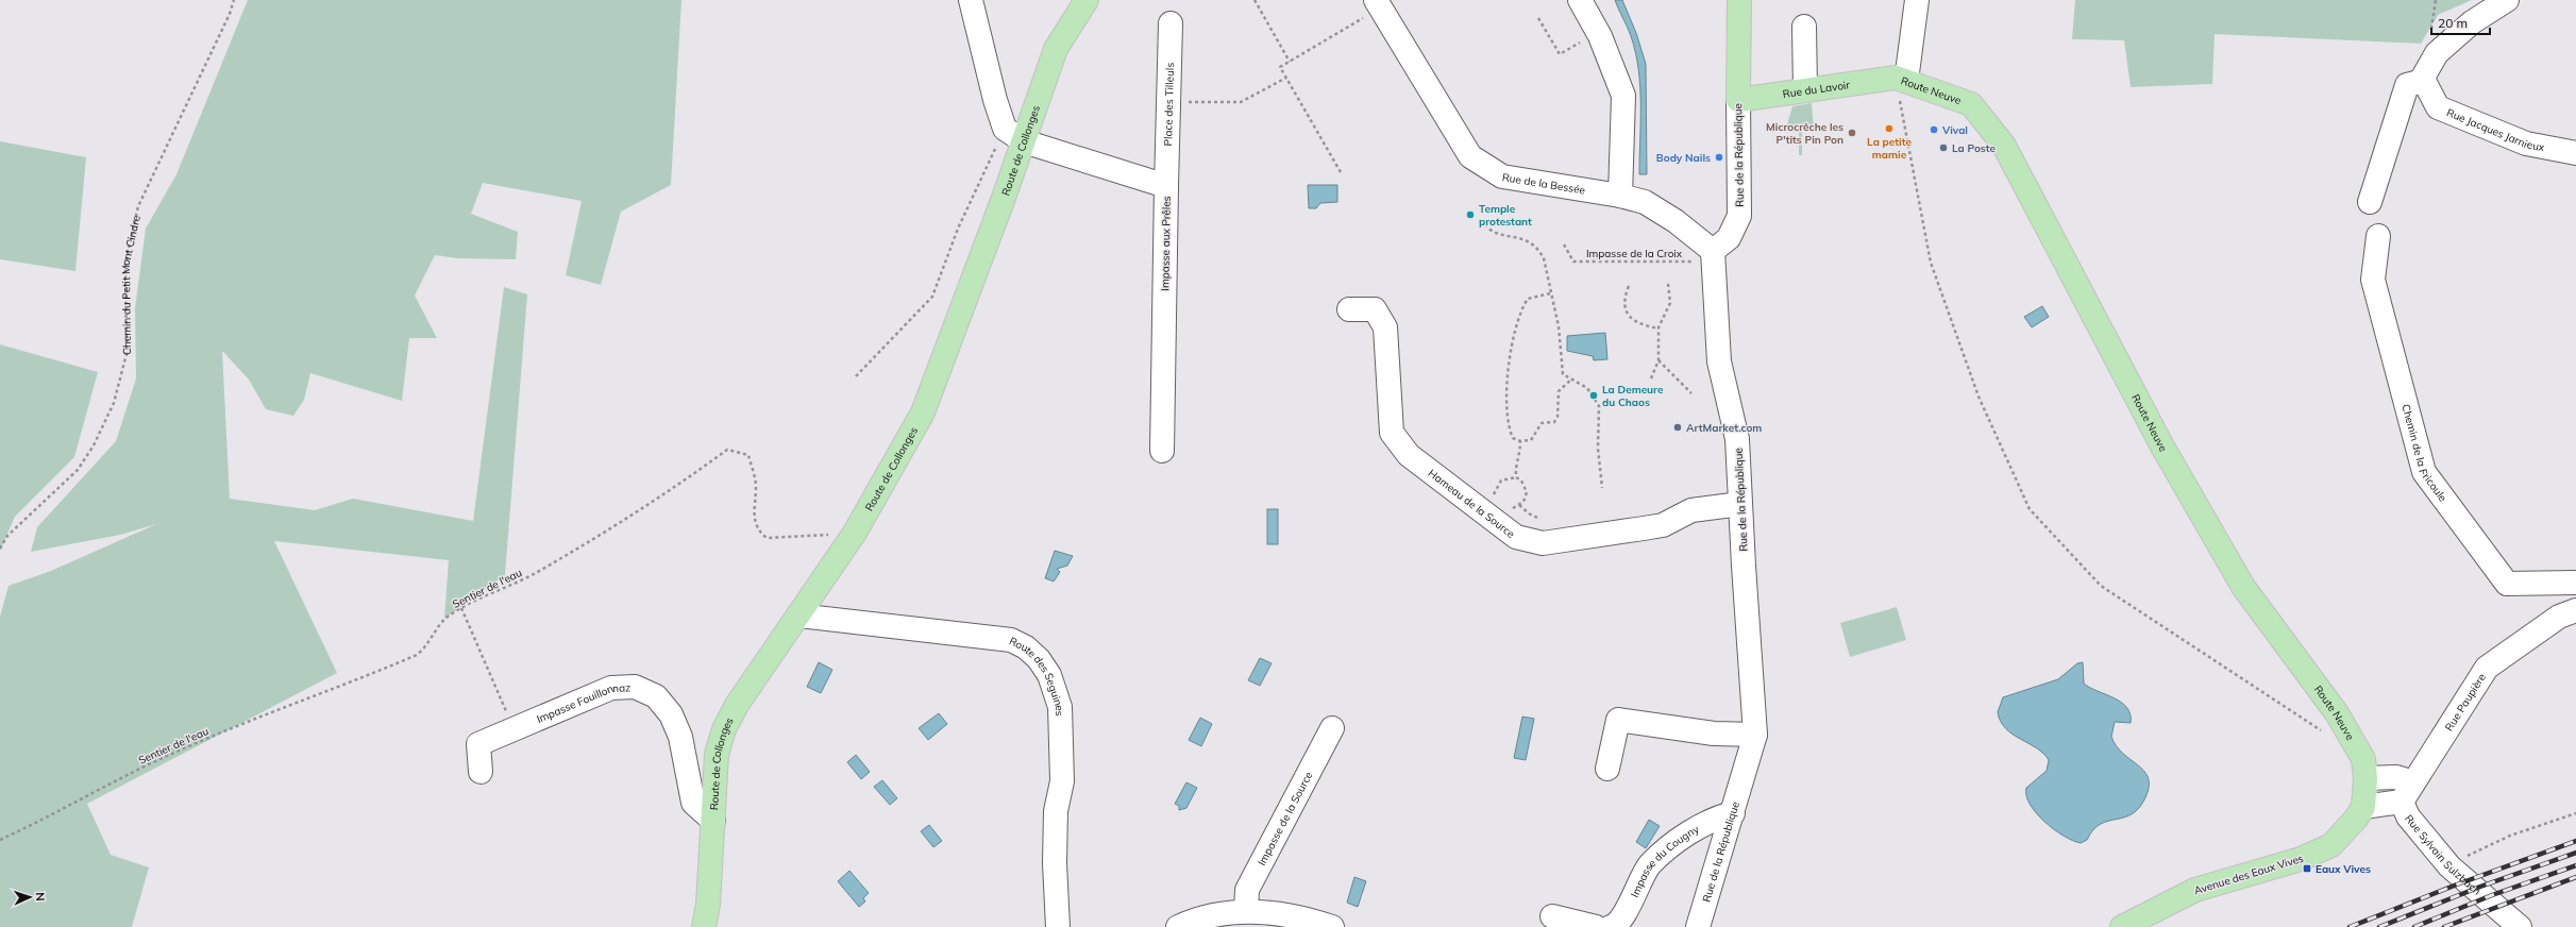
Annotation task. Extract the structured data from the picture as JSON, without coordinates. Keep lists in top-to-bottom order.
{
  "streets": {
    "main road": [
      "Rue du Lavoir",
      "Route Neuve",
      "Route de Collonges",
      "Rue de la République",
      "Avenue des Eaux Vives"
    ],
    "street": [
      "Place des Tilleuls",
      "Rue Jacques Jarnieux",
      "Rue de la Bessée",
      "Impasse aux Prêles",
      "Chemin de la Fricoule",
      "Hameau de la Source",
      "Route des Seguines",
      "Rue Paupière",
      "Impasse Fouillonnaz",
      "Impasse de la Source",
      "Rue Sylvain Sulzbach",
      "Impasse du Cougny"
    ],
    "path": ["Impasse de la Croix", "Chemin du Petit Mont Cindre", "Sentier de l'eau"]
  },
  "crossings": [
    ["Rue du Lavoir", "Route Neuve"],
    ["Rue du Lavoir", "Rue de la République"],
    ["Route Neuve", "Rue Sylvain Sulzbach"],
    ["Route Neuve", "Avenue des Eaux Vives"],
    ["Place des Tilleuls", "Impasse aux Prêles"],
    ["Route de Collonges", "Impasse aux Prêles"],
    ["Route de Collonges", "Sentier de l'eau"],
    ["Route de Collonges", "Route des Seguines"],
    ["Route de Collonges", "Impasse Fouillonnaz"],
    ["Rue de la République", "Rue de la Bessée"],
    ["Rue de la République", "Impasse de la Croix"],
    ["Rue de la République", "Hameau de la Source"],
    ["Rue de la République", "Impasse du Cougny"],
    ["Rue de la Bessée", "Impasse de la Croix"],
    ["Rue Paupière", "Rue Sylvain Sulzbach"],
    ["Rue Sylvain Sulzbach", "Avenue des Eaux Vives"]
  ],
  "places": {
    "other": [
      "La petite mamie",
      "Vival",
      "Microcrêche les P'tits Pin Pon",
      "La Poste",
      "Body Nails",
      "Temple protestant",
      "La Demeure du Chaos",
      "ArtMarket.com"
    ],
    "transit": ["Eaux Vives"]
  },
  "scale_bar": "20 m",
  "north": "right"
}
